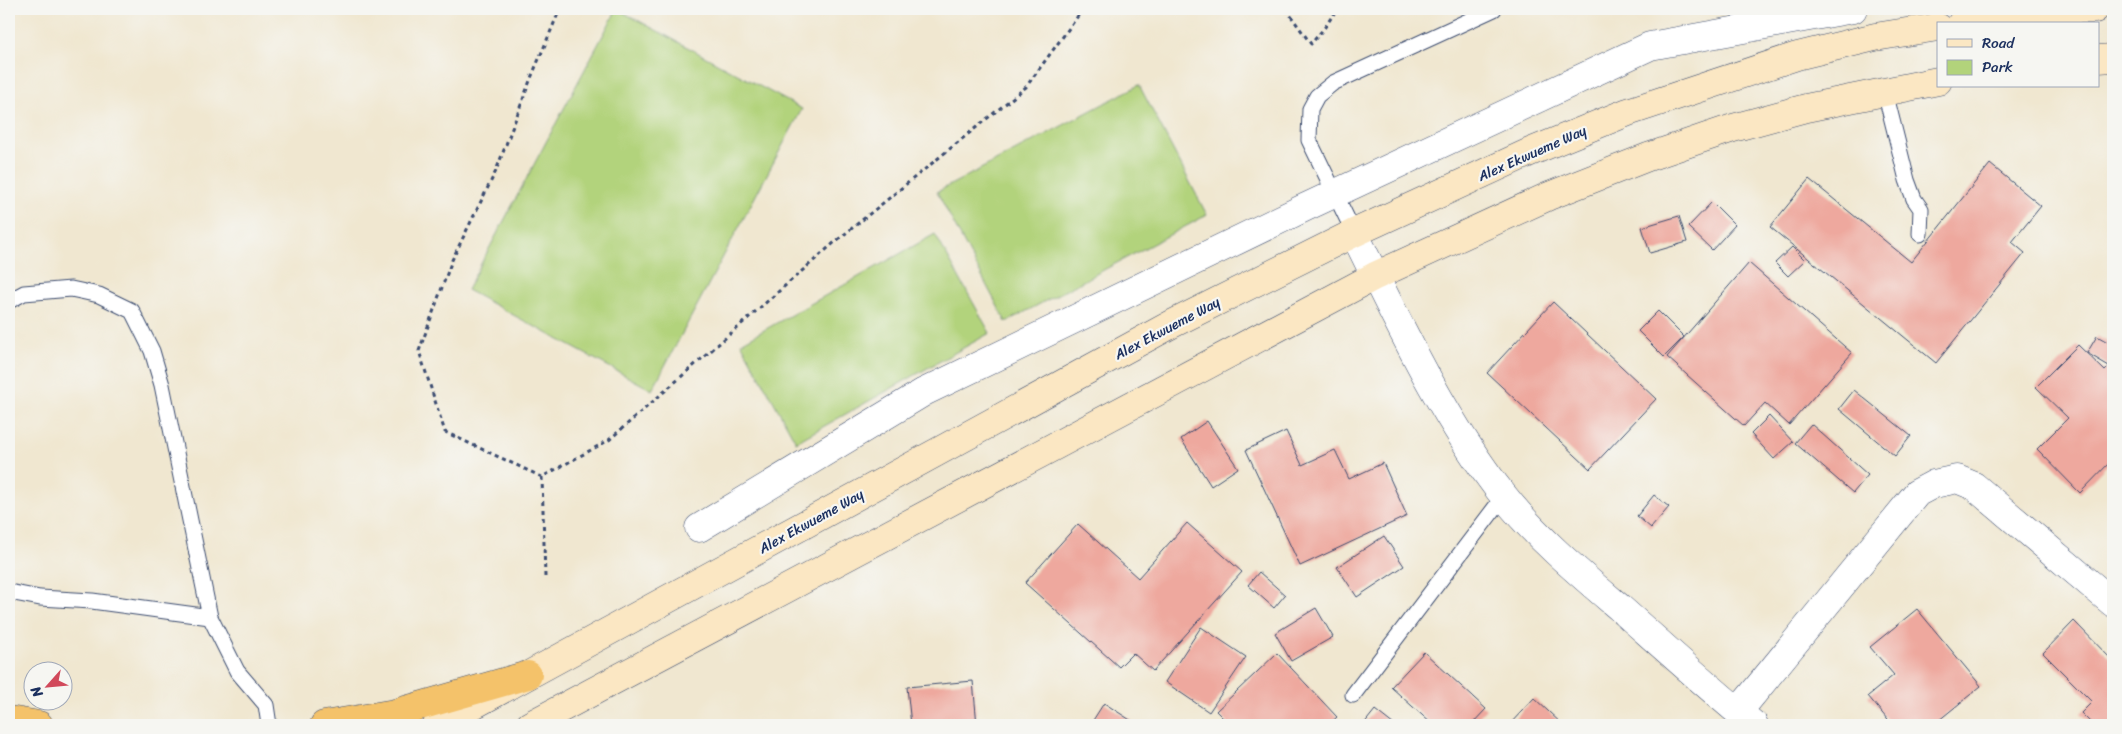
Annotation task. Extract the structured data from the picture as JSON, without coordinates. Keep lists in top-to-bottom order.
{
  "streets": {
    "street": ["Alex Ekwueme Way"]
  },
  "legend": ["Road", "Park"],
  "north": "bottom left"
}
